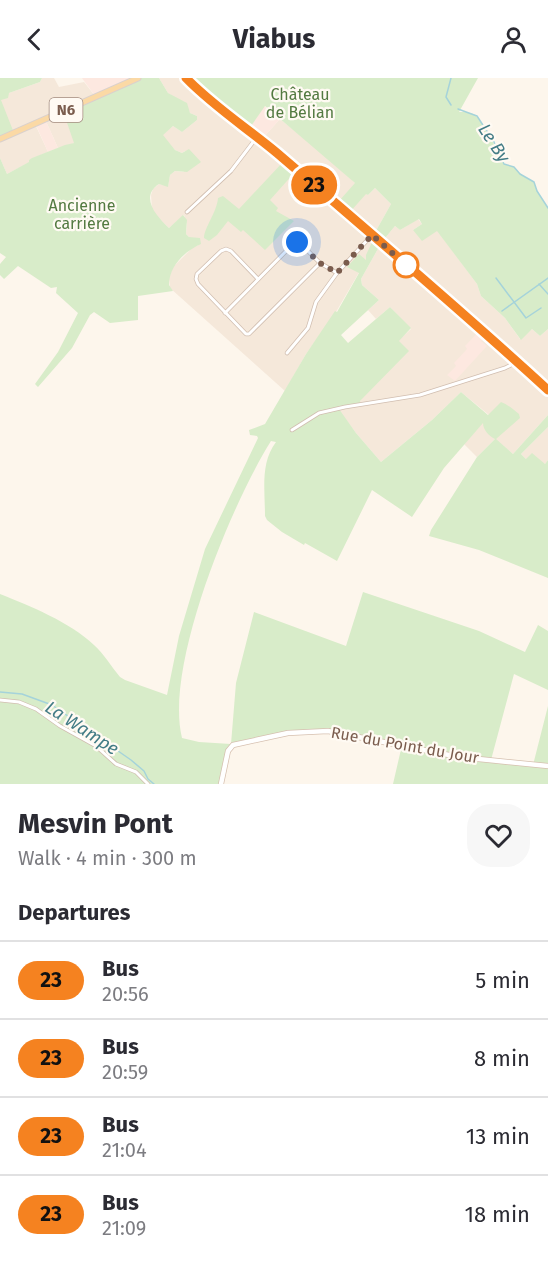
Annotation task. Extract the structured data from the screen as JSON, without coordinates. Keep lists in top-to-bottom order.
{
  "streets": {
    "main road": ["N6"],
    "street": ["Rue du Point du Jour"]
  },
  "water": ["Le By", "La Wampe"],
  "parks": ["Château de Bélian", "Ancienne carrière"],
  "lines": ["bus line 23"],
  "page": {
    "header": "Viabus",
    "on_map": "23",
    "heading": [
      ["Mesvin Pont", "Walk · 4 min · 300 m"],
      "Departures"
    ],
    "list": [
      {
        "mark": "23",
        "name": "Bus",
        "note": "20:56",
        "value": "5 min"
      },
      {
        "mark": "23",
        "name": "Bus",
        "note": "20:59",
        "value": "8 min"
      },
      {
        "mark": "23",
        "name": "Bus",
        "note": "21:04",
        "value": "13 min"
      },
      {
        "mark": "23",
        "name": "Bus",
        "note": "21:09",
        "value": "18 min"
      }
    ]
  }
}
